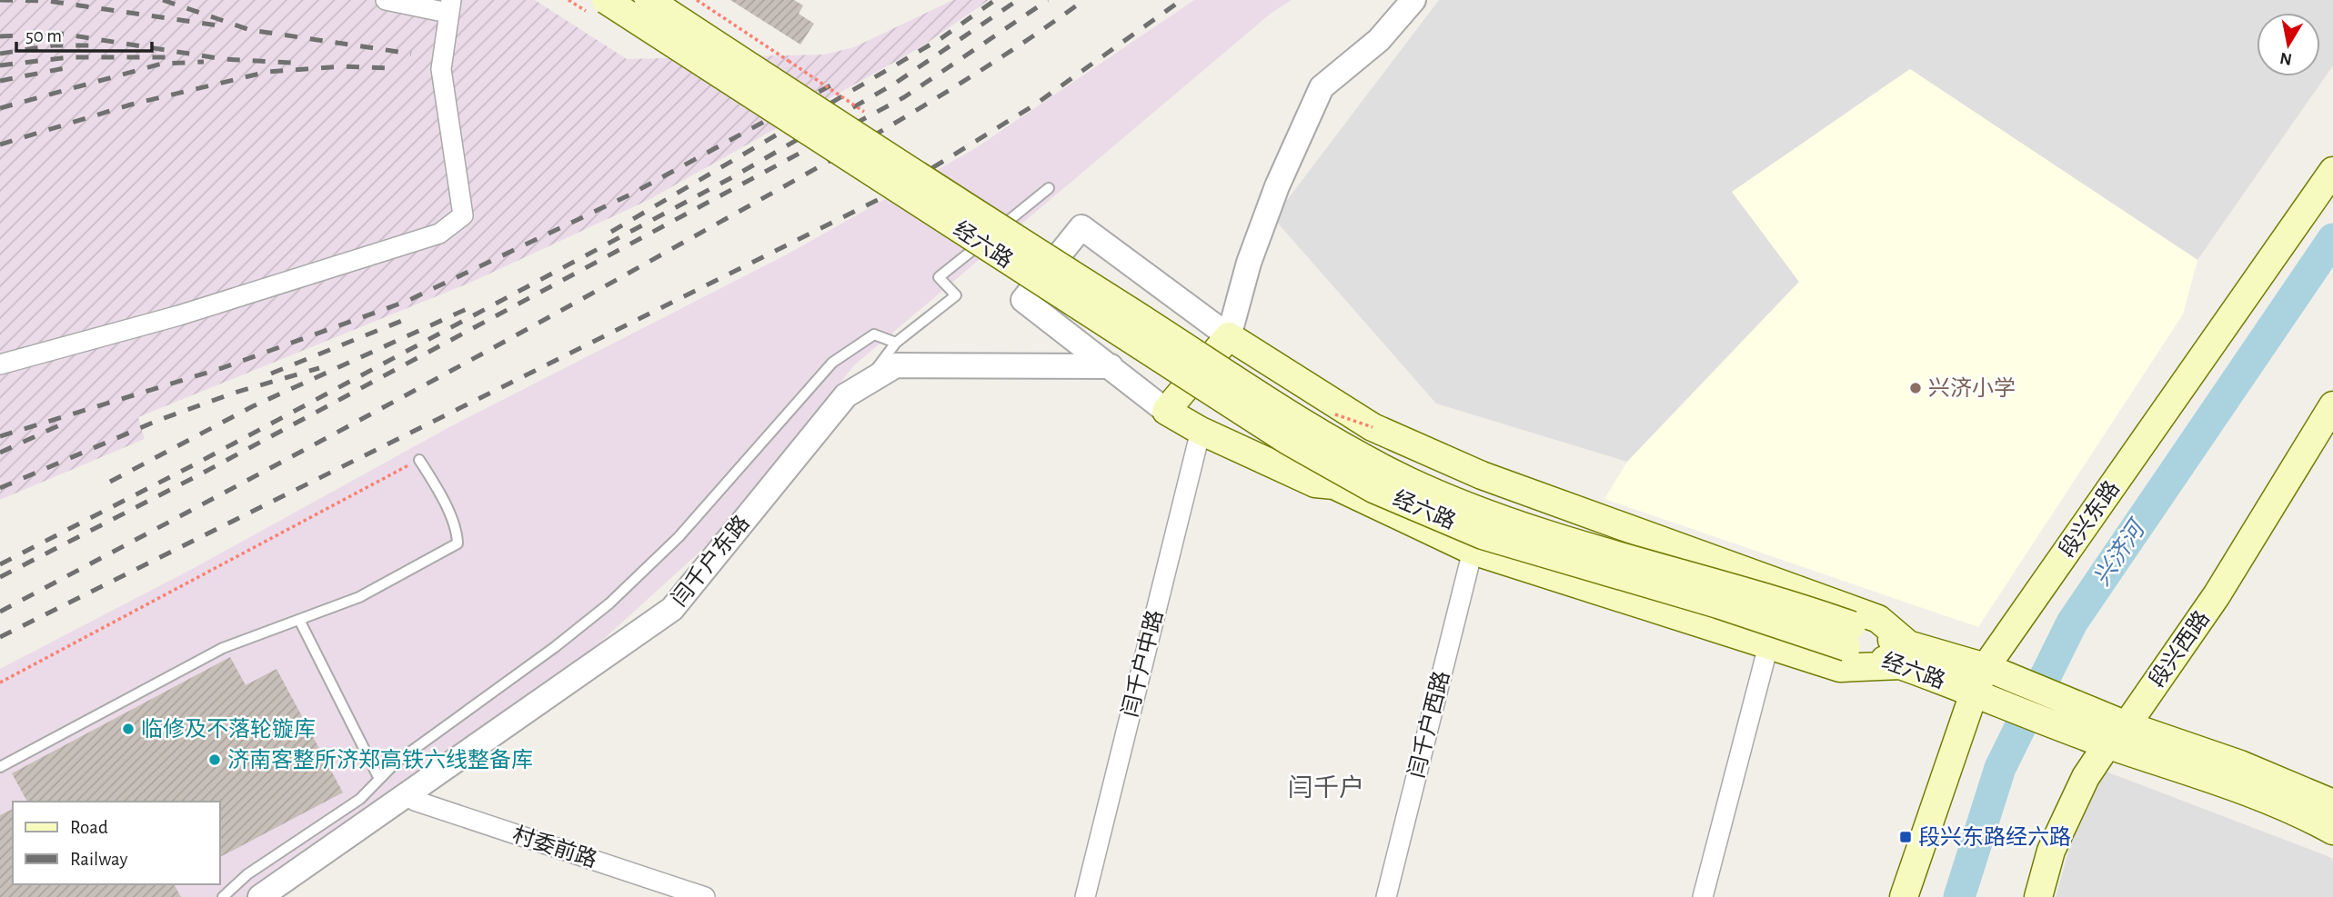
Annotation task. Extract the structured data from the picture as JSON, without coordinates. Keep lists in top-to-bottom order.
{
  "streets": {
    "main road": ["经六路", "段兴东路", "段兴西路"],
    "street": [
      "闫千户东路",
      "闫千户中路",
      "闫千户西路",
      "村委前路"
    ]
  },
  "crossings": [
    ["经六路", "段兴东路"],
    ["经六路", "段兴西路"],
    ["闫千户东路", "村委前路"]
  ],
  "districts": ["闫千户"],
  "water": ["兴济河"],
  "places": {
    "other": ["兴济小学", "临修及不落轮镟库", "济南客整所济郑高铁六线整备库"],
    "transit": ["段兴东路经六路"]
  },
  "legend": ["Road", "Railway"],
  "scale_bar": "50 m",
  "north": "bottom"
}
